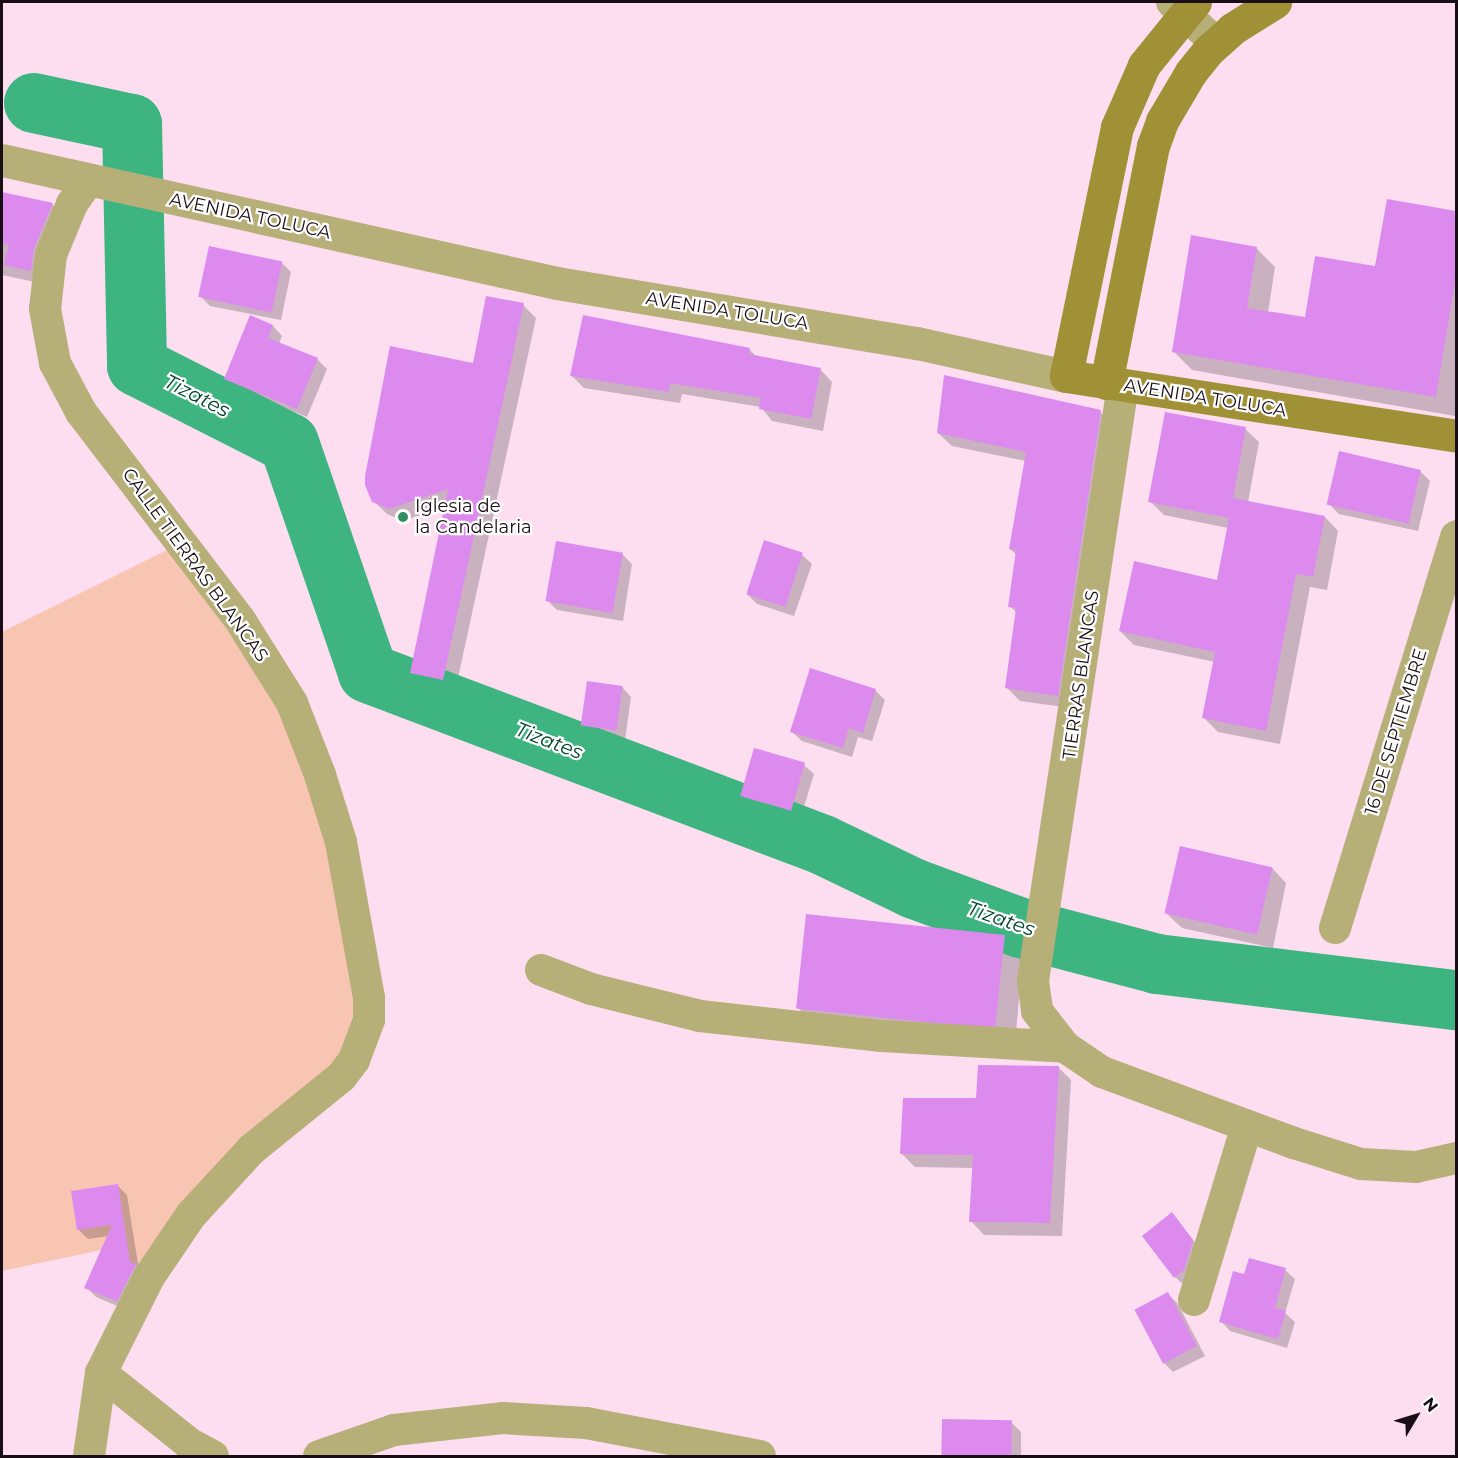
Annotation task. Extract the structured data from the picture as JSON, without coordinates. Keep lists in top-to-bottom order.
{
  "streets": {
    "main road": ["AVENIDA TOLUCA"],
    "street": ["CALLE TIERRAS BLANCAS", "TIERRAS BLANCAS", "16 DE SEPTIEMBRE"]
  },
  "crossings": [
    ["AVENIDA TOLUCA", "CALLE TIERRAS BLANCAS"],
    ["AVENIDA TOLUCA", "TIERRAS BLANCAS"]
  ],
  "water": ["Tizates"],
  "places": ["Iglesia de la Candelaria"],
  "north": "top right"
}
